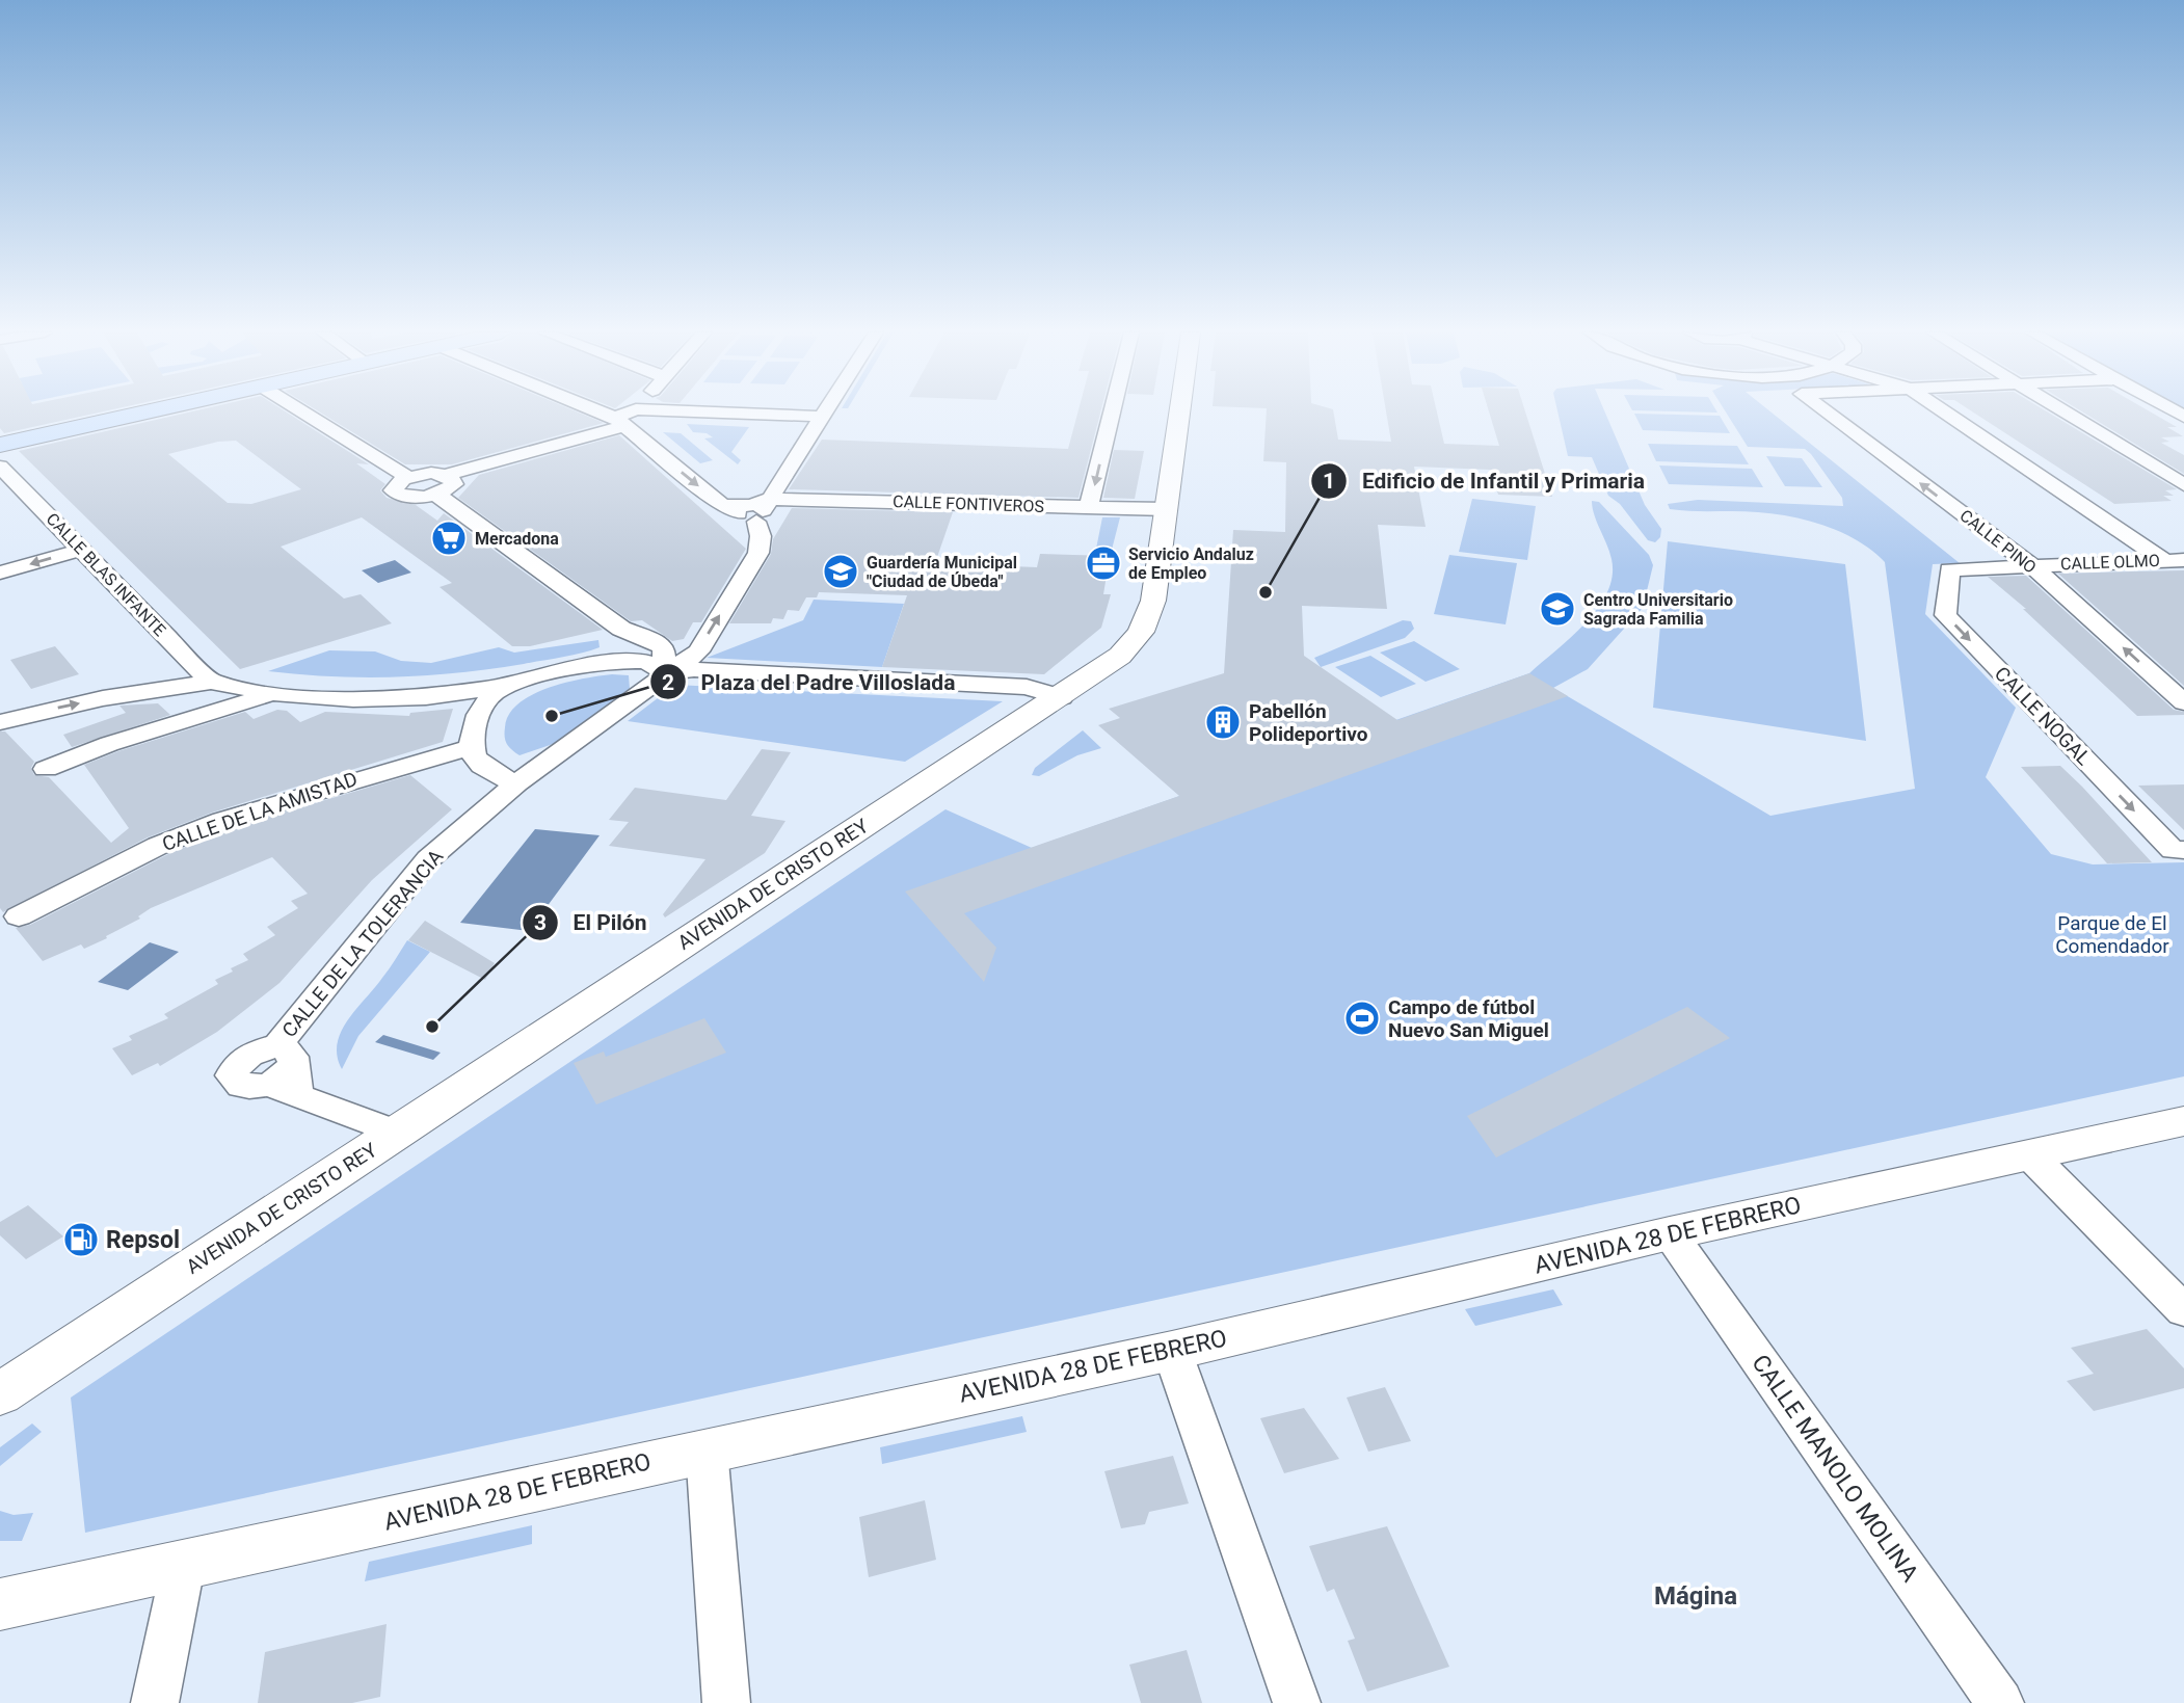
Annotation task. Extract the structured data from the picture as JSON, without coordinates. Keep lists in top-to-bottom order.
{
  "streets": {
    "street": [
      "CALLE FONTIVEROS",
      "CALLE PINO",
      "CALLE OLMO",
      "CALLE BLAS INFANTE",
      "CALLE NOGAL",
      "CALLE DE LA AMISTAD",
      "AVENIDA DE CRISTO REY",
      "CALLE DE LA TOLERANCIA",
      "AVENIDA 28 DE FEBRERO",
      "CALLE MANOLO MOLINA"
    ]
  },
  "crossings": [
    ["CALLE FONTIVEROS", "AVENIDA DE CRISTO REY"],
    ["CALLE PINO", "CALLE OLMO"],
    ["CALLE OLMO", "CALLE NOGAL"],
    ["AVENIDA DE CRISTO REY", "CALLE DE LA TOLERANCIA"],
    ["AVENIDA 28 DE FEBRERO", "CALLE MANOLO MOLINA"]
  ],
  "one_way": ["CALLE NOGAL"],
  "districts": ["Mágina"],
  "parks": ["Parque de El Comendador"],
  "places": {
    "supermarket": ["Mercadona"],
    "office": ["Servicio Andaluz de Empleo"],
    "school or university": ["Guardería Municipal \"Ciudad de Úbeda\"", "Centro Universitario Sagrada Familia"],
    "other": ["Edificio de Infantil y Primaria", "Plaza del Padre Villoslada", "El Pilón"],
    "building": ["Pabellón Polideportivo"],
    "sports": ["Campo de fútbol Nuevo San Miguel"],
    "fuel station": ["Repsol"]
  }
}
